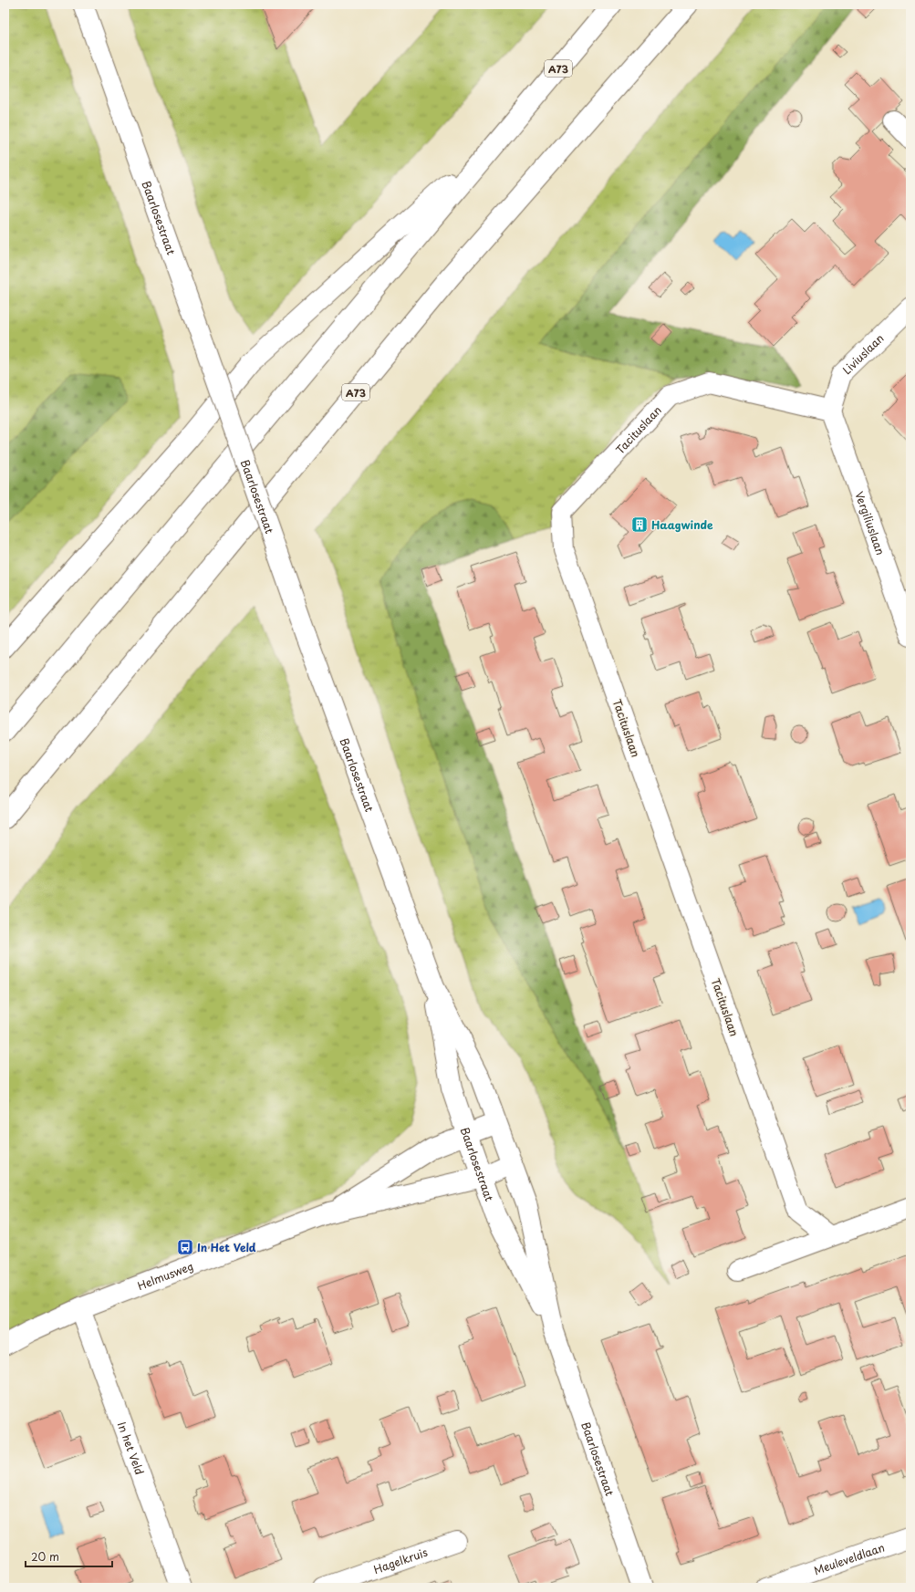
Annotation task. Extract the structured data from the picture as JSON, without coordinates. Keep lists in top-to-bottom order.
{
  "streets": {
    "main road": [
      "A73",
      "Baarlosestraat",
      "Liviuslaan",
      "Tacituslaan",
      "Vergiliuslaan",
      "Helmusweg",
      "In het Veld",
      "Meuleveldlaan",
      "Hagelkruis"
    ]
  },
  "crossings": [
    ["Baarlosestraat", "Helmusweg"],
    ["Liviuslaan", "Tacituslaan"],
    ["Liviuslaan", "Vergiliuslaan"],
    ["Tacituslaan", "Vergiliuslaan"],
    ["Helmusweg", "In het Veld"]
  ],
  "places": {
    "building": ["Haagwinde"],
    "bus stop": ["In Het Veld"]
  },
  "scale_bar": "20 m"
}
